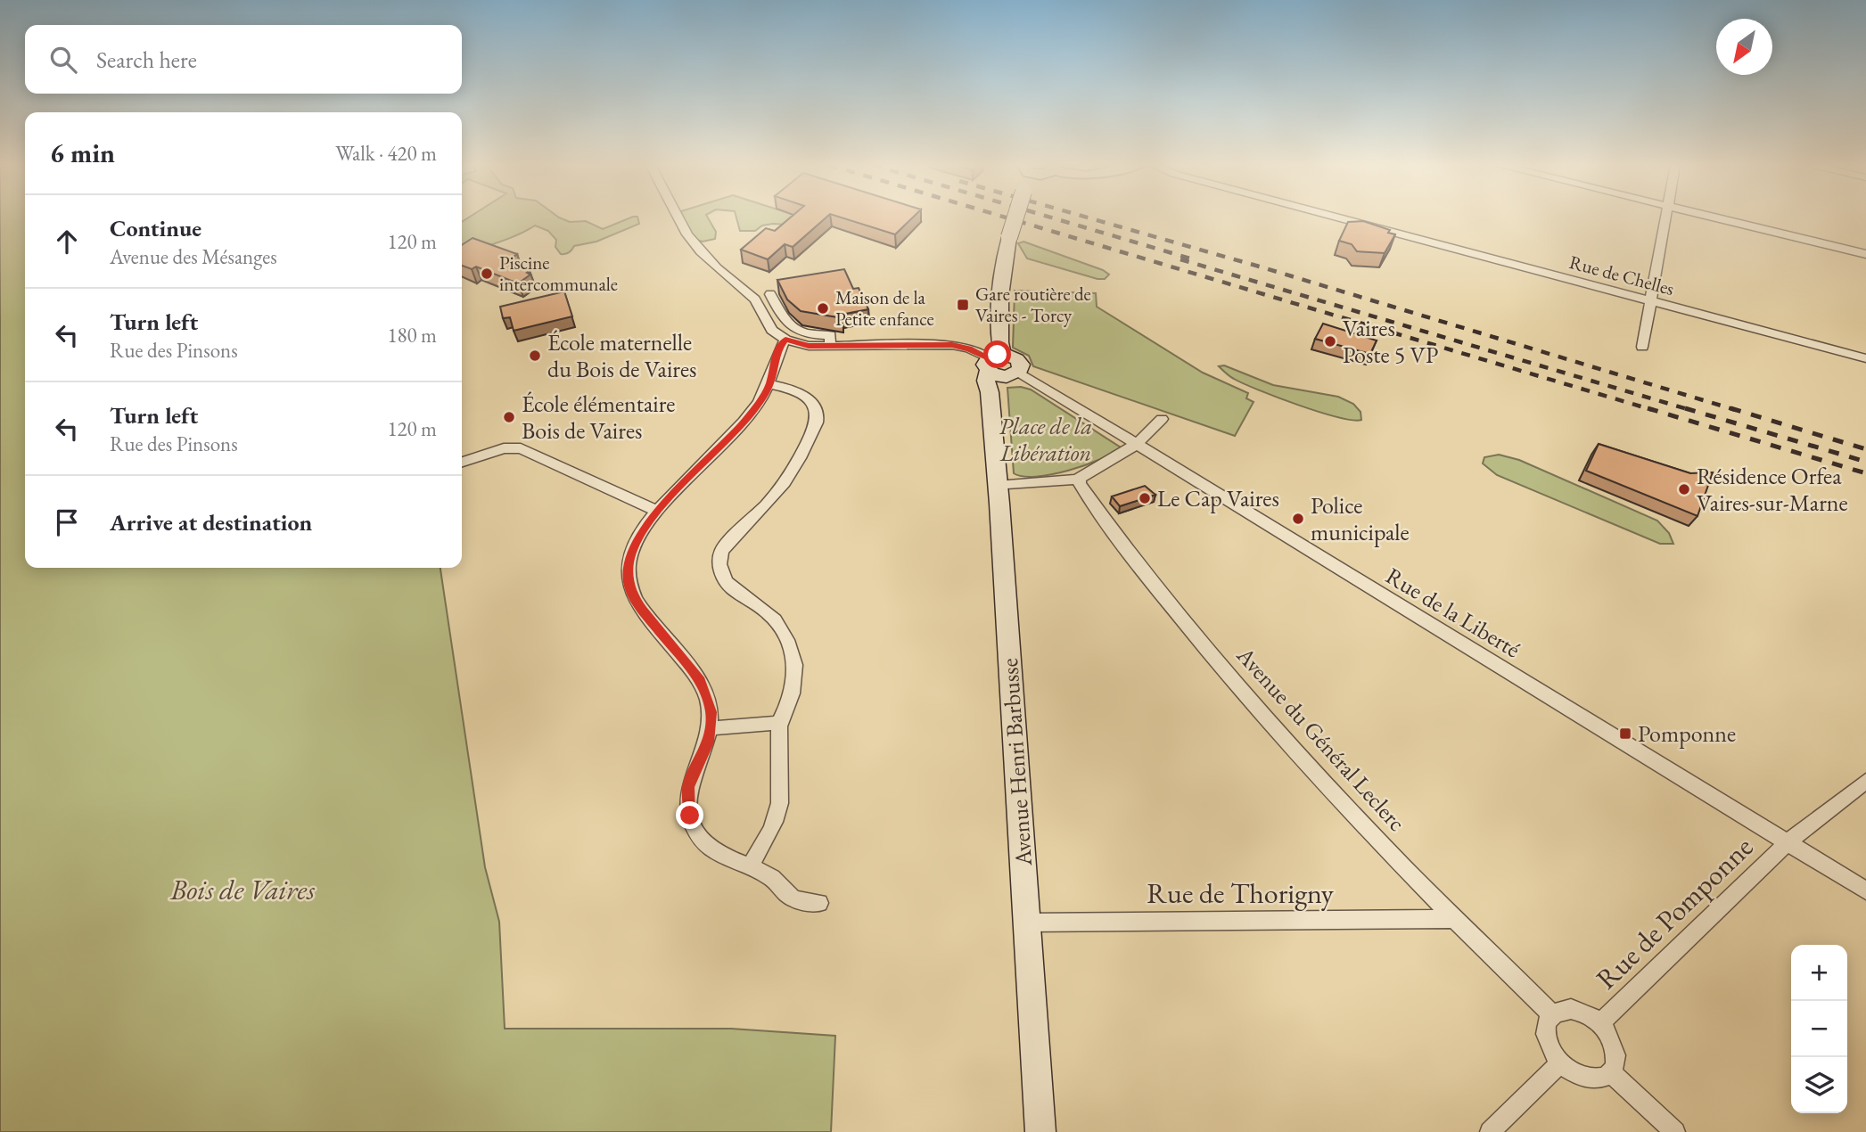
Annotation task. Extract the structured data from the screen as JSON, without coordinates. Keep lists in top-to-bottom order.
{
  "streets": {
    "main road": ["Avenue Henri Barbusse"],
    "street": [
      "Rue de Chelles",
      "Rue de la Liberté",
      "Avenue du Général Leclerc",
      "Rue de Thorigny",
      "Rue de Pomponne"
    ]
  },
  "crossings": [
    ["Rue de la Liberté", "Avenue Henri Barbusse"],
    ["Rue de la Liberté", "Rue de Pomponne"],
    ["Avenue du Général Leclerc", "Rue de Thorigny"],
    ["Avenue du Général Leclerc", "Rue de Pomponne"],
    ["Avenue Henri Barbusse", "Rue de Thorigny"]
  ],
  "parks": ["Place de la Libération", "Bois de Vaires"],
  "places": {
    "other": [
      "Piscine intercommunale",
      "Maison de la Petite enfance",
      "Vaires Poste 5 VP",
      "École maternelle du Bois de Vaires",
      "École élémentaire Bois de Vaires",
      "Résidence Orfea Vaires-sur-Marne",
      "Le Cap Vaires",
      "Police municipale"
    ],
    "transit": ["Gare routière de Vaires - Torcy", "Pomponne"]
  },
  "north": "bottom left",
  "page": {
    "search": "Search here",
    "heading": ["6 min", "Walk · 420 m"],
    "list": [
      ["Continue", "Avenue des Mésanges", "120 m"],
      ["Turn left", "Rue des Pinsons", "180 m"],
      ["Turn left", "Rue des Pinsons", "120 m"],
      "Arrive at destination"
    ],
    "map_buttons": ["+", "−"]
  }
}
